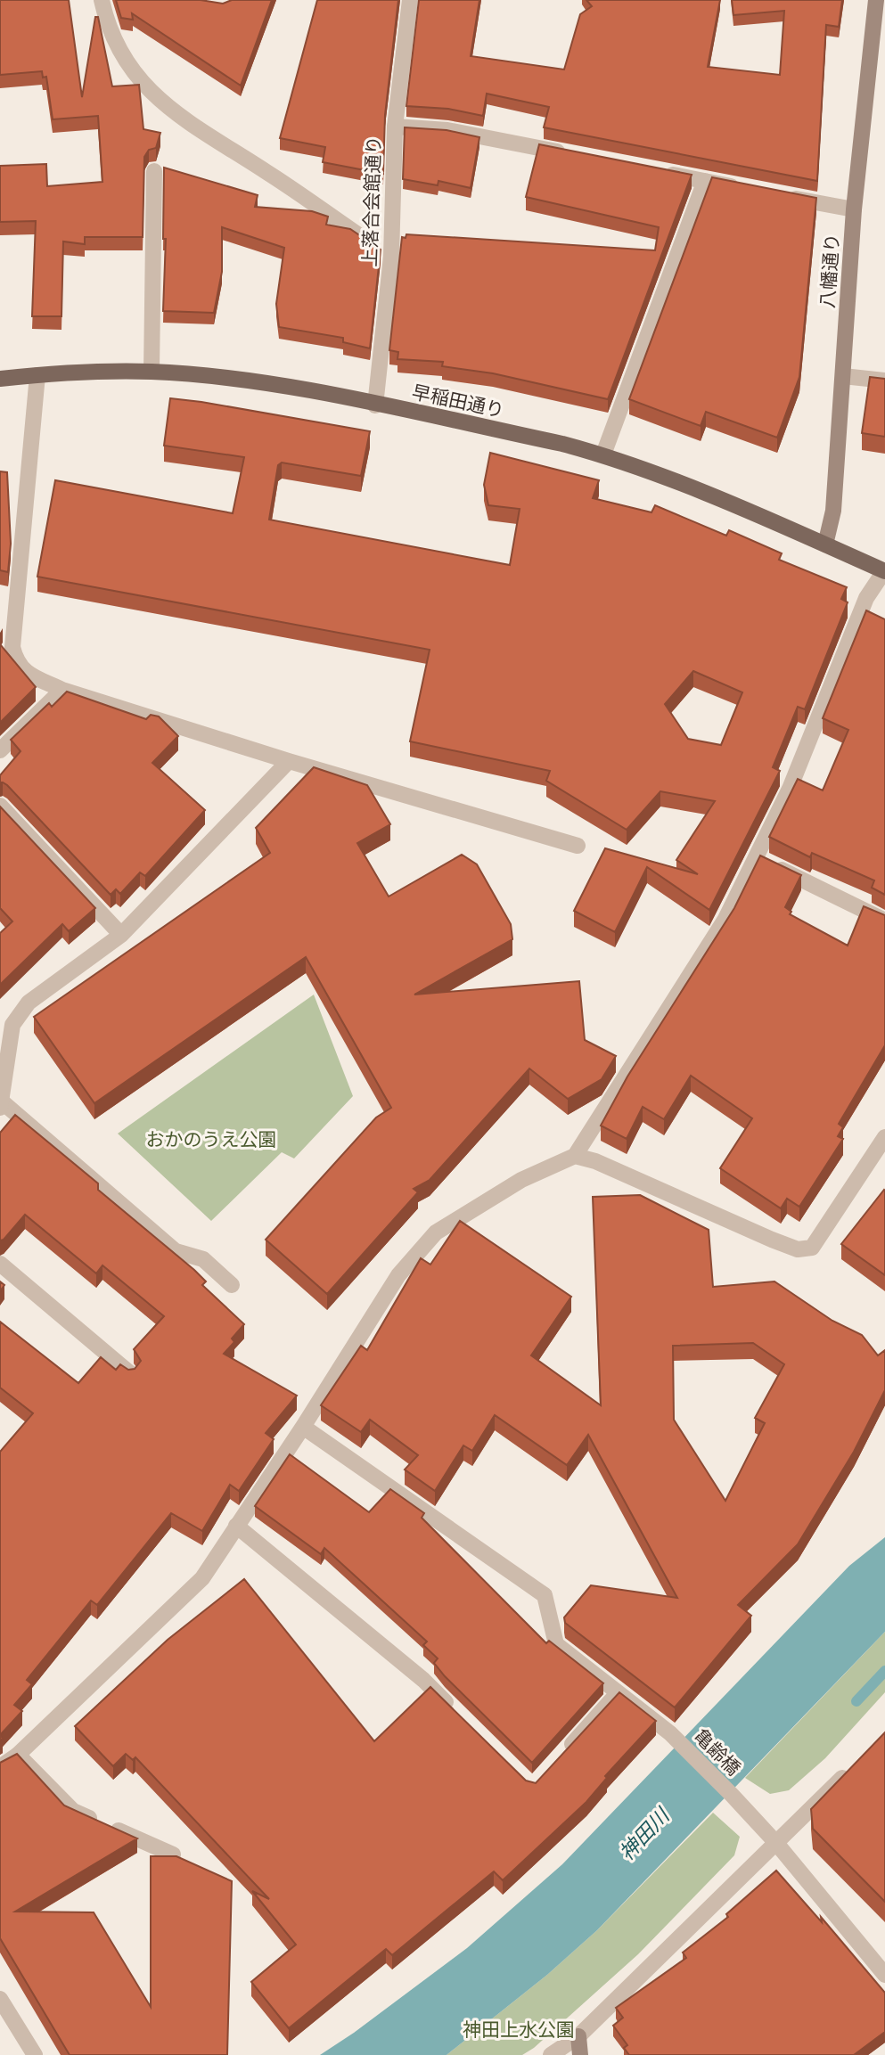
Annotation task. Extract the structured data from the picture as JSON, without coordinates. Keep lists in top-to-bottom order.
{
  "streets": {
    "main road": ["早稲田通り"],
    "street": ["上落合会館通り", "八幡通り", "亀齢橋"]
  },
  "crossings": [
    ["上落合会館通り", "早稲田通り"],
    ["八幡通り", "早稲田通り"]
  ],
  "water": ["神田川"],
  "parks": ["おかのうえ公園", "神田上水公園"]
}
